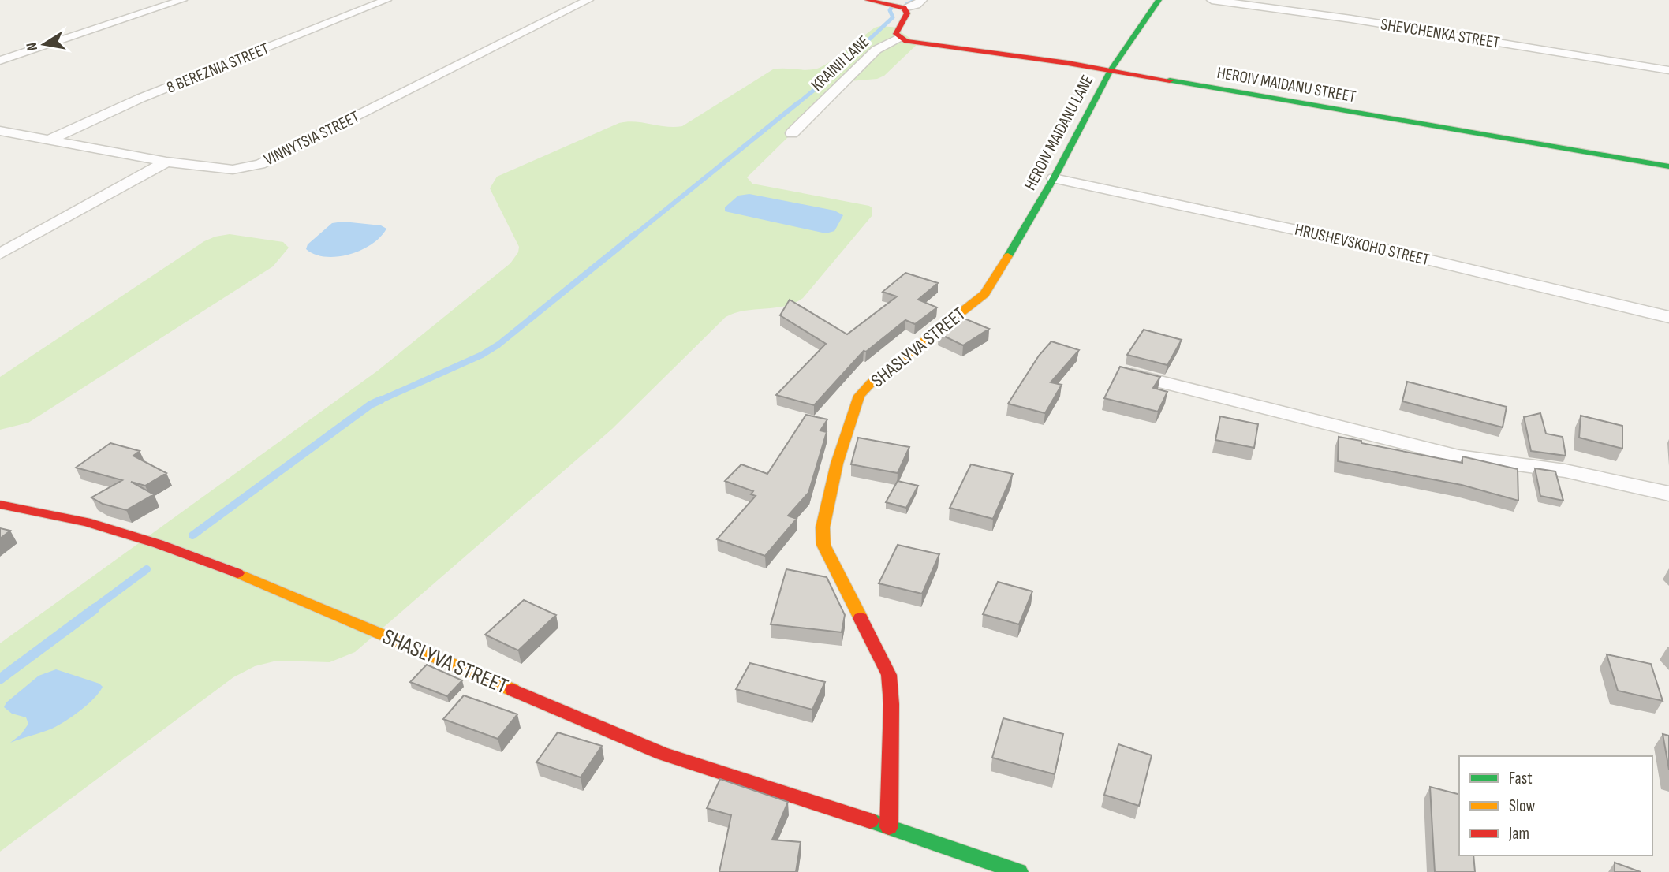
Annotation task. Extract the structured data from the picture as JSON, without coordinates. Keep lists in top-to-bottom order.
{
  "streets": {
    "street": [
      "SHEVCHENKA STREET",
      "KRAINII LANE",
      "8 BEREZNIA STREET",
      "HEROIV MAIDANU STREET",
      "HEROIV MAIDANU LANE",
      "VINNYTSIA STREET",
      "HRUSHEVSKOHO STREET",
      "SHASLYVA STREET"
    ]
  },
  "crossings": [
    ["KRAINII LANE", "HEROIV MAIDANU STREET"],
    ["8 BEREZNIA STREET", "VINNYTSIA STREET"],
    ["HEROIV MAIDANU STREET", "HEROIV MAIDANU LANE"],
    ["HEROIV MAIDANU LANE", "HRUSHEVSKOHO STREET"],
    ["HEROIV MAIDANU LANE", "SHASLYVA STREET"]
  ],
  "legend": ["Fast", "Slow", "Jam"],
  "north": "left"
}
